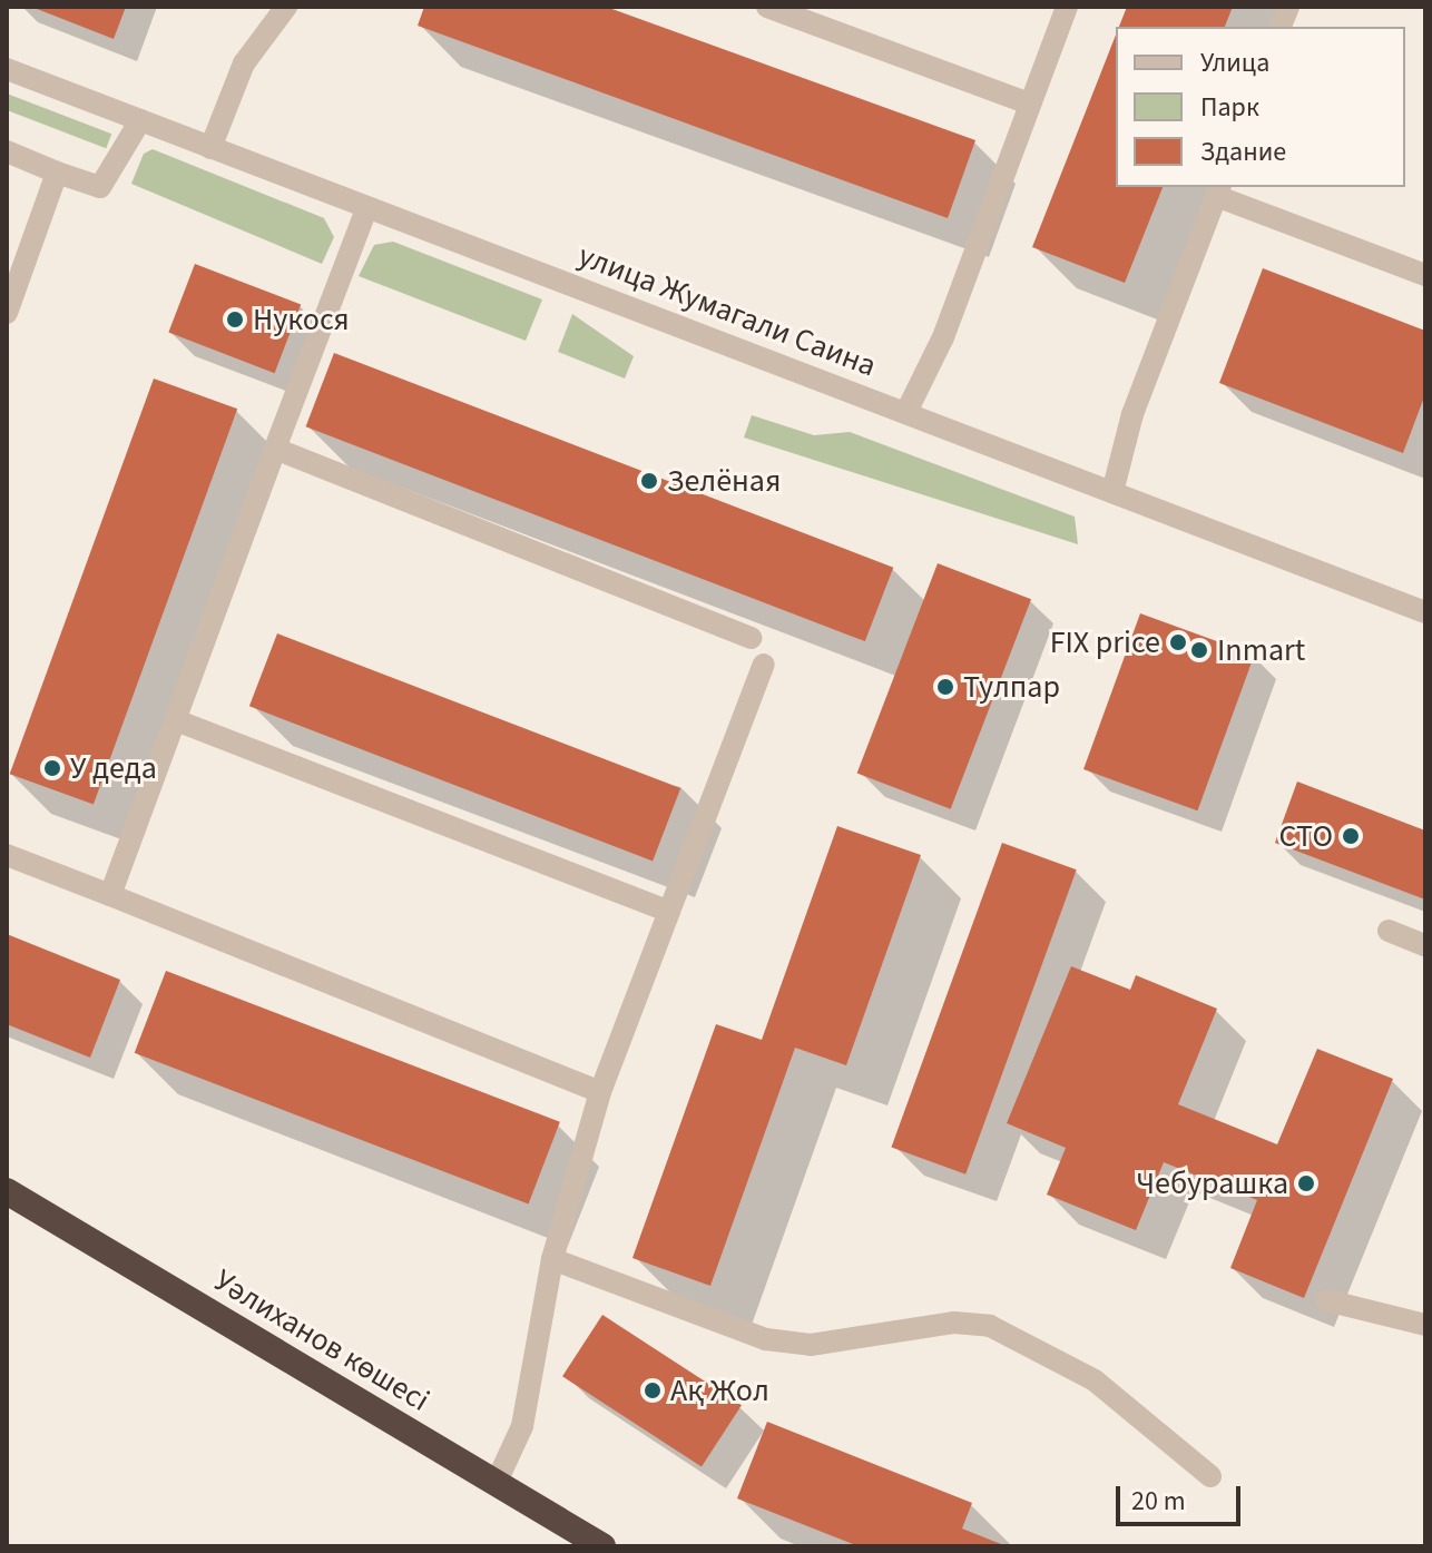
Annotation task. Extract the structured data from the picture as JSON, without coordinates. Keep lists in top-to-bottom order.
{
  "streets": {
    "highway": ["Уәлиханов көшесі"],
    "street": ["улица Жумагали Саина"]
  },
  "places": [
    "Нукося",
    "Зелёная",
    "FIX price",
    "Inmart",
    "Тулпар",
    "У деда",
    "СТО",
    "Чебурашка",
    "Ақ Жол"
  ],
  "legend": ["Улица", "Парк", "Здание"],
  "scale_bar": "20 m"
}
